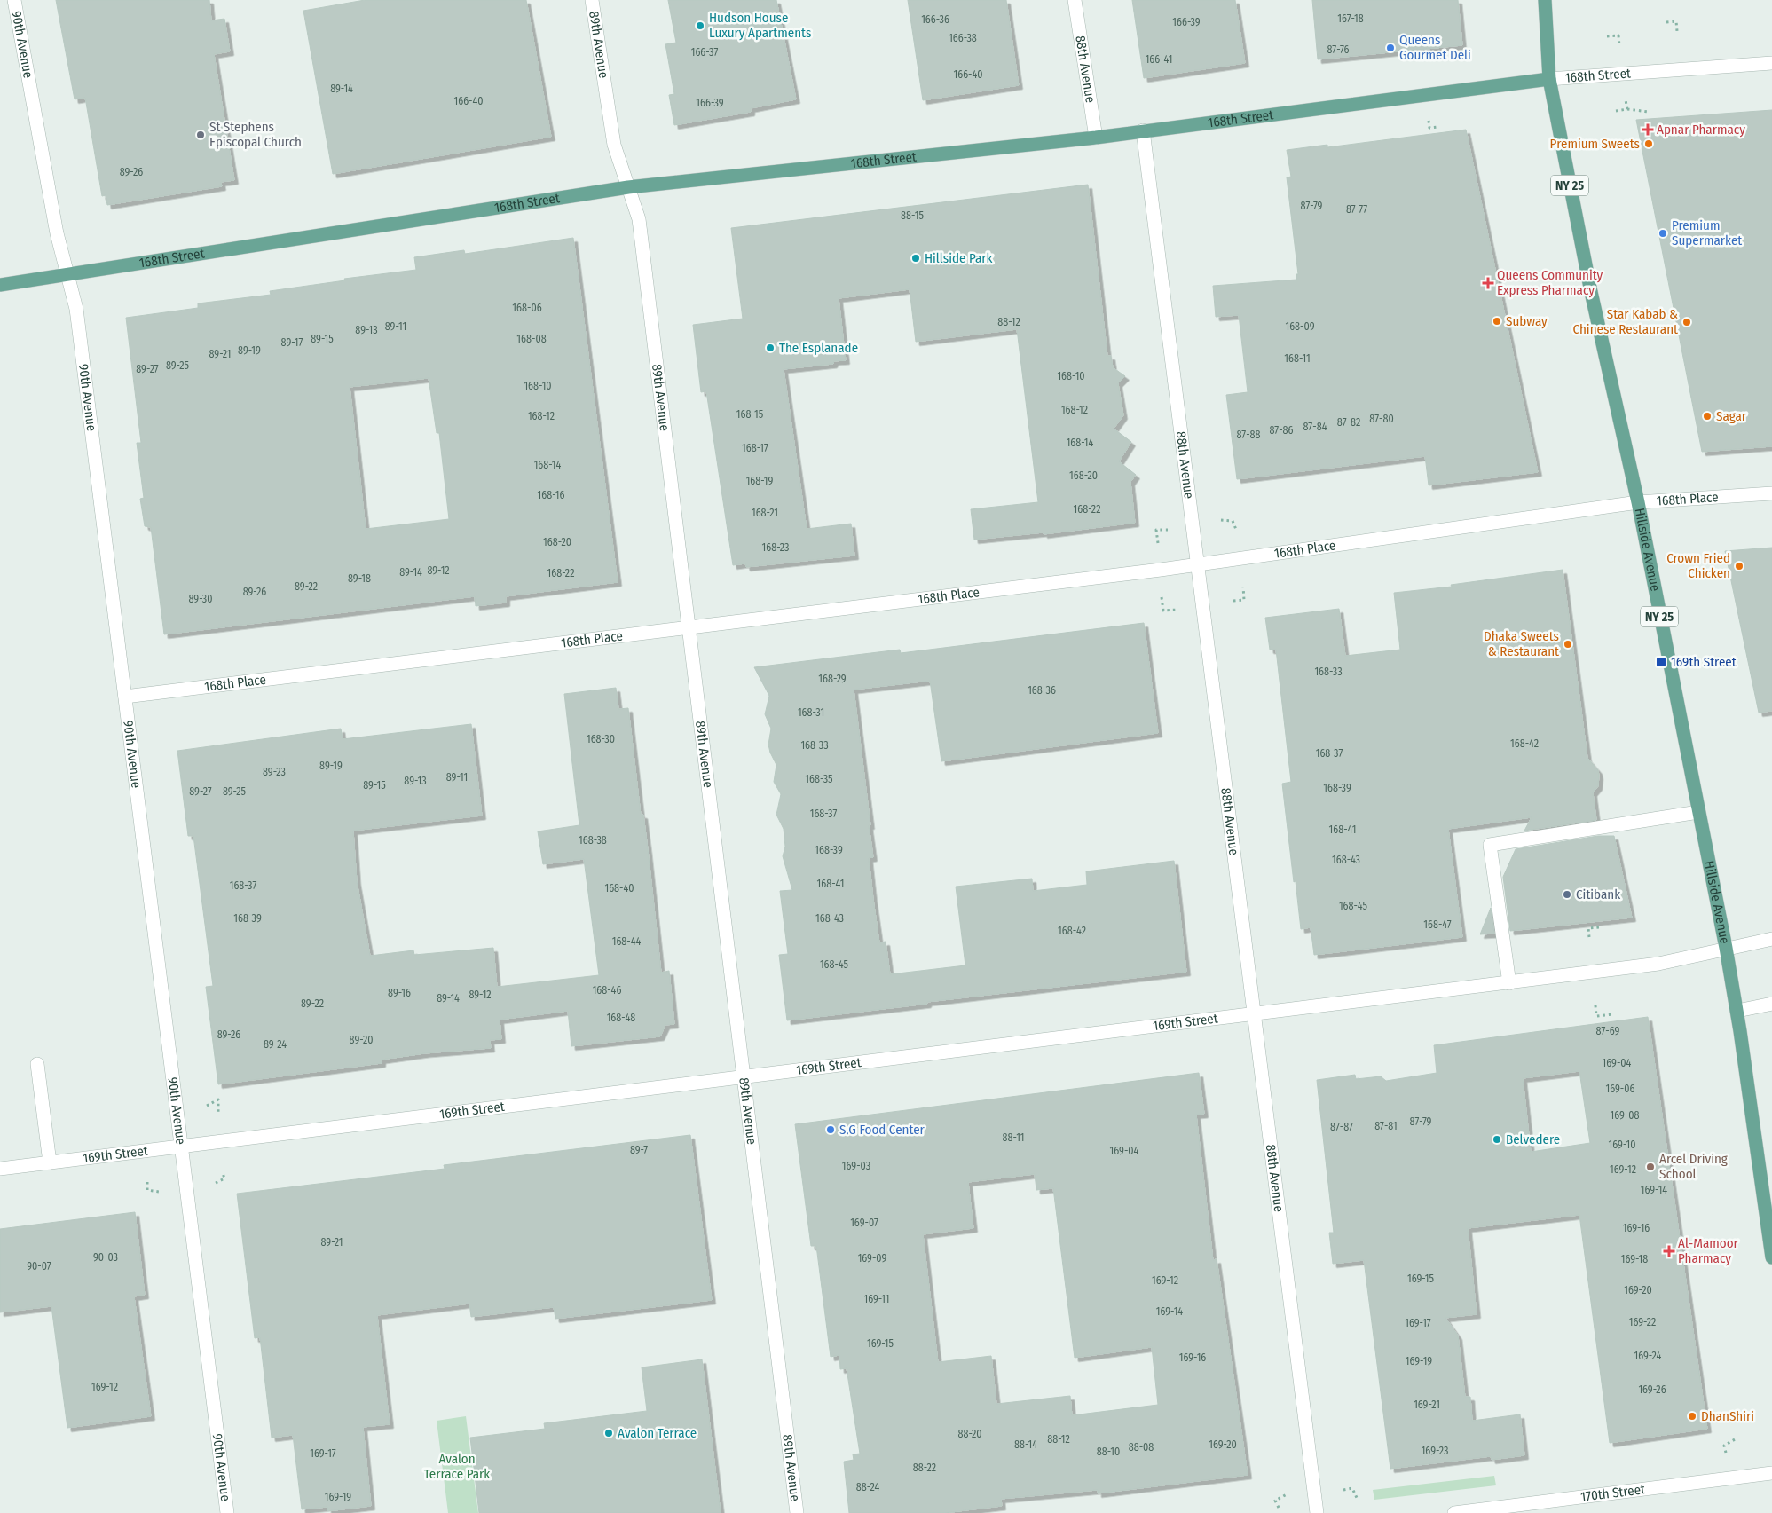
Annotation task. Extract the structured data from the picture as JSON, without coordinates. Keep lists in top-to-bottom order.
{
  "streets": {
    "main road": ["168th Street", "NY 25", "Hillside Avenue"],
    "street": [
      "90th Avenue",
      "89th Avenue",
      "88th Avenue",
      "168th Place",
      "169th Street",
      "170th Street"
    ]
  },
  "crossings": [
    ["90th Avenue", "168th Street"],
    ["90th Avenue", "168th Place"],
    ["90th Avenue", "169th Street"],
    ["89th Avenue", "168th Street"],
    ["89th Avenue", "168th Place"],
    ["89th Avenue", "169th Street"],
    ["88th Avenue", "168th Street"],
    ["88th Avenue", "168th Place"],
    ["88th Avenue", "169th Street"],
    ["168th Street", "Hillside Avenue"],
    ["168th Place", "Hillside Avenue"],
    ["Hillside Avenue", "169th Street"]
  ],
  "parks": ["Avalon Terrace Park"],
  "places": {
    "other": [
      "Hudson House Luxury Apartments",
      "Queens Gourmet Deli",
      "St Stephens Episcopal Church",
      "Premium Sweets",
      "Premium Supermarket",
      "Hillside Park",
      "Subway",
      "Star Kabab & Chinese Restaurant",
      "The Esplanade",
      "Sagar",
      "Crown Fried Chicken",
      "Dhaka Sweets & Restaurant",
      "Citibank",
      "S.G Food Center",
      "Belvedere",
      "Arcel Driving School",
      "DhanShiri",
      "Avalon Terrace"
    ],
    "health": ["Apnar Pharmacy", "Queens Community Express Pharmacy", "Al-Mamoor Pharmacy"],
    "transit": ["169th Street"]
  },
  "house_numbers": [
    "167-18",
    "166-36",
    "166-39",
    "166-38",
    "87-76",
    "166-37",
    "166-41",
    "166-40",
    "89-14",
    "166-40",
    "166-39",
    "89-26",
    "87-79",
    "87-77",
    "88-15",
    "168-06",
    "88-12",
    "89-11",
    "168-09",
    "89-13",
    "89-15",
    "168-08",
    "89-17",
    "89-19",
    "89-21",
    "168-11",
    "89-25",
    "89-27",
    "168-10",
    "168-10",
    "168-12",
    "168-15",
    "168-12",
    "87-80",
    "87-82",
    "87-84",
    "87-86",
    "87-88",
    "168-14",
    "168-17",
    "168-14",
    "168-20",
    "168-19",
    "168-16",
    "168-22",
    "168-21",
    "168-20",
    "168-23",
    "89-12",
    "89-14",
    "168-22",
    "89-18",
    "89-22",
    "89-26",
    "89-30",
    "168-33",
    "168-29",
    "168-36",
    "168-31",
    "168-30",
    "168-42",
    "168-33",
    "168-37",
    "89-19",
    "89-23",
    "89-11",
    "168-35",
    "89-13",
    "89-15",
    "168-39",
    "89-27",
    "89-25",
    "168-37",
    "168-41",
    "168-38",
    "168-39",
    "168-43",
    "168-41",
    "168-37",
    "168-40",
    "168-45",
    "168-39",
    "168-43",
    "168-47",
    "168-42",
    "168-44",
    "168-45",
    "168-46",
    "89-16",
    "89-12",
    "89-14",
    "89-22",
    "168-48",
    "87-69",
    "89-26",
    "89-20",
    "89-24",
    "169-04",
    "169-06",
    "169-08",
    "87-79",
    "87-81",
    "87-87",
    "88-11",
    "169-10",
    "89-7",
    "169-04",
    "169-03",
    "169-12",
    "169-14",
    "169-07",
    "169-16",
    "89-21",
    "90-03",
    "169-09",
    "169-18",
    "90-07",
    "169-15",
    "169-12",
    "169-20",
    "169-11",
    "169-14",
    "169-22",
    "169-17",
    "169-15",
    "169-24",
    "169-16",
    "169-19",
    "169-12",
    "169-26",
    "169-21",
    "88-20",
    "88-12",
    "88-14",
    "169-20",
    "88-08",
    "169-23",
    "88-10",
    "169-17",
    "88-22",
    "88-24",
    "169-19"
  ]
}
